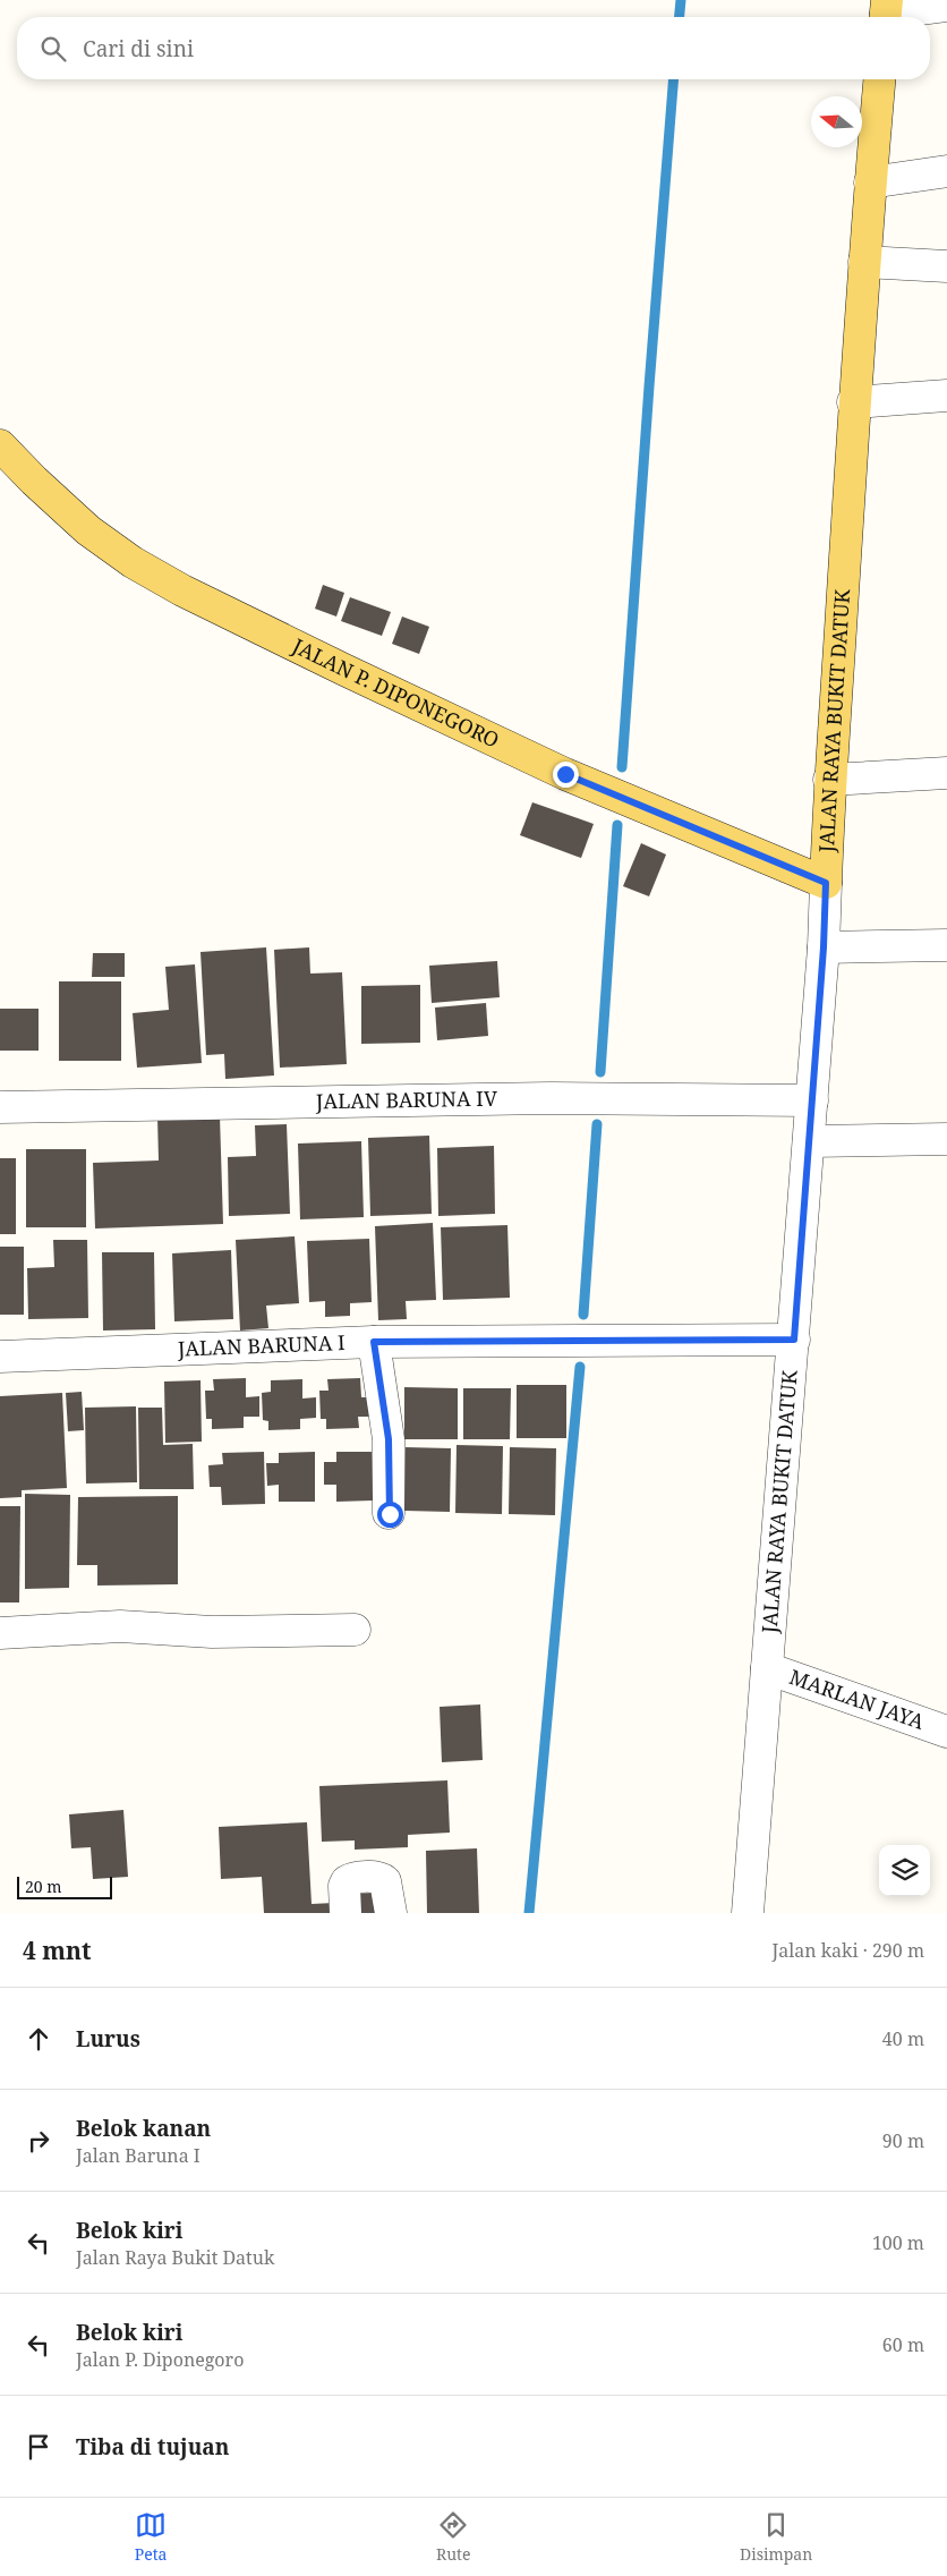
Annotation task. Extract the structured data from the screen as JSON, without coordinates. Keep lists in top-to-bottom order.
{
  "streets": {
    "main road": ["JALAN P. DIPONEGORO", "JALAN RAYA BUKIT DATUK"],
    "street": ["JALAN BARUNA IV", "JALAN BARUNA I", "MARLAN JAYA"]
  },
  "crossings": [
    ["JALAN P. DIPONEGORO", "JALAN RAYA BUKIT DATUK"],
    ["JALAN RAYA BUKIT DATUK", "JALAN BARUNA IV"],
    ["JALAN RAYA BUKIT DATUK", "JALAN BARUNA I"],
    ["JALAN RAYA BUKIT DATUK", "MARLAN JAYA"]
  ],
  "scale_bar": "20 m",
  "north": "left",
  "page": {
    "search": "Cari di sini",
    "scale": "20 m",
    "heading": ["4 mnt", "Jalan kaki · 290 m"],
    "list": [
      ["Lurus", "40 m"],
      ["Belok kanan", "Jalan Baruna I", "90 m"],
      ["Belok kiri", "Jalan Raya Bukit Datuk", "100 m"],
      ["Belok kiri", "Jalan P. Diponegoro", "60 m"],
      "Tiba di tujuan"
    ],
    "nav": ["Peta", "Rute", "Disimpan"]
  }
}
